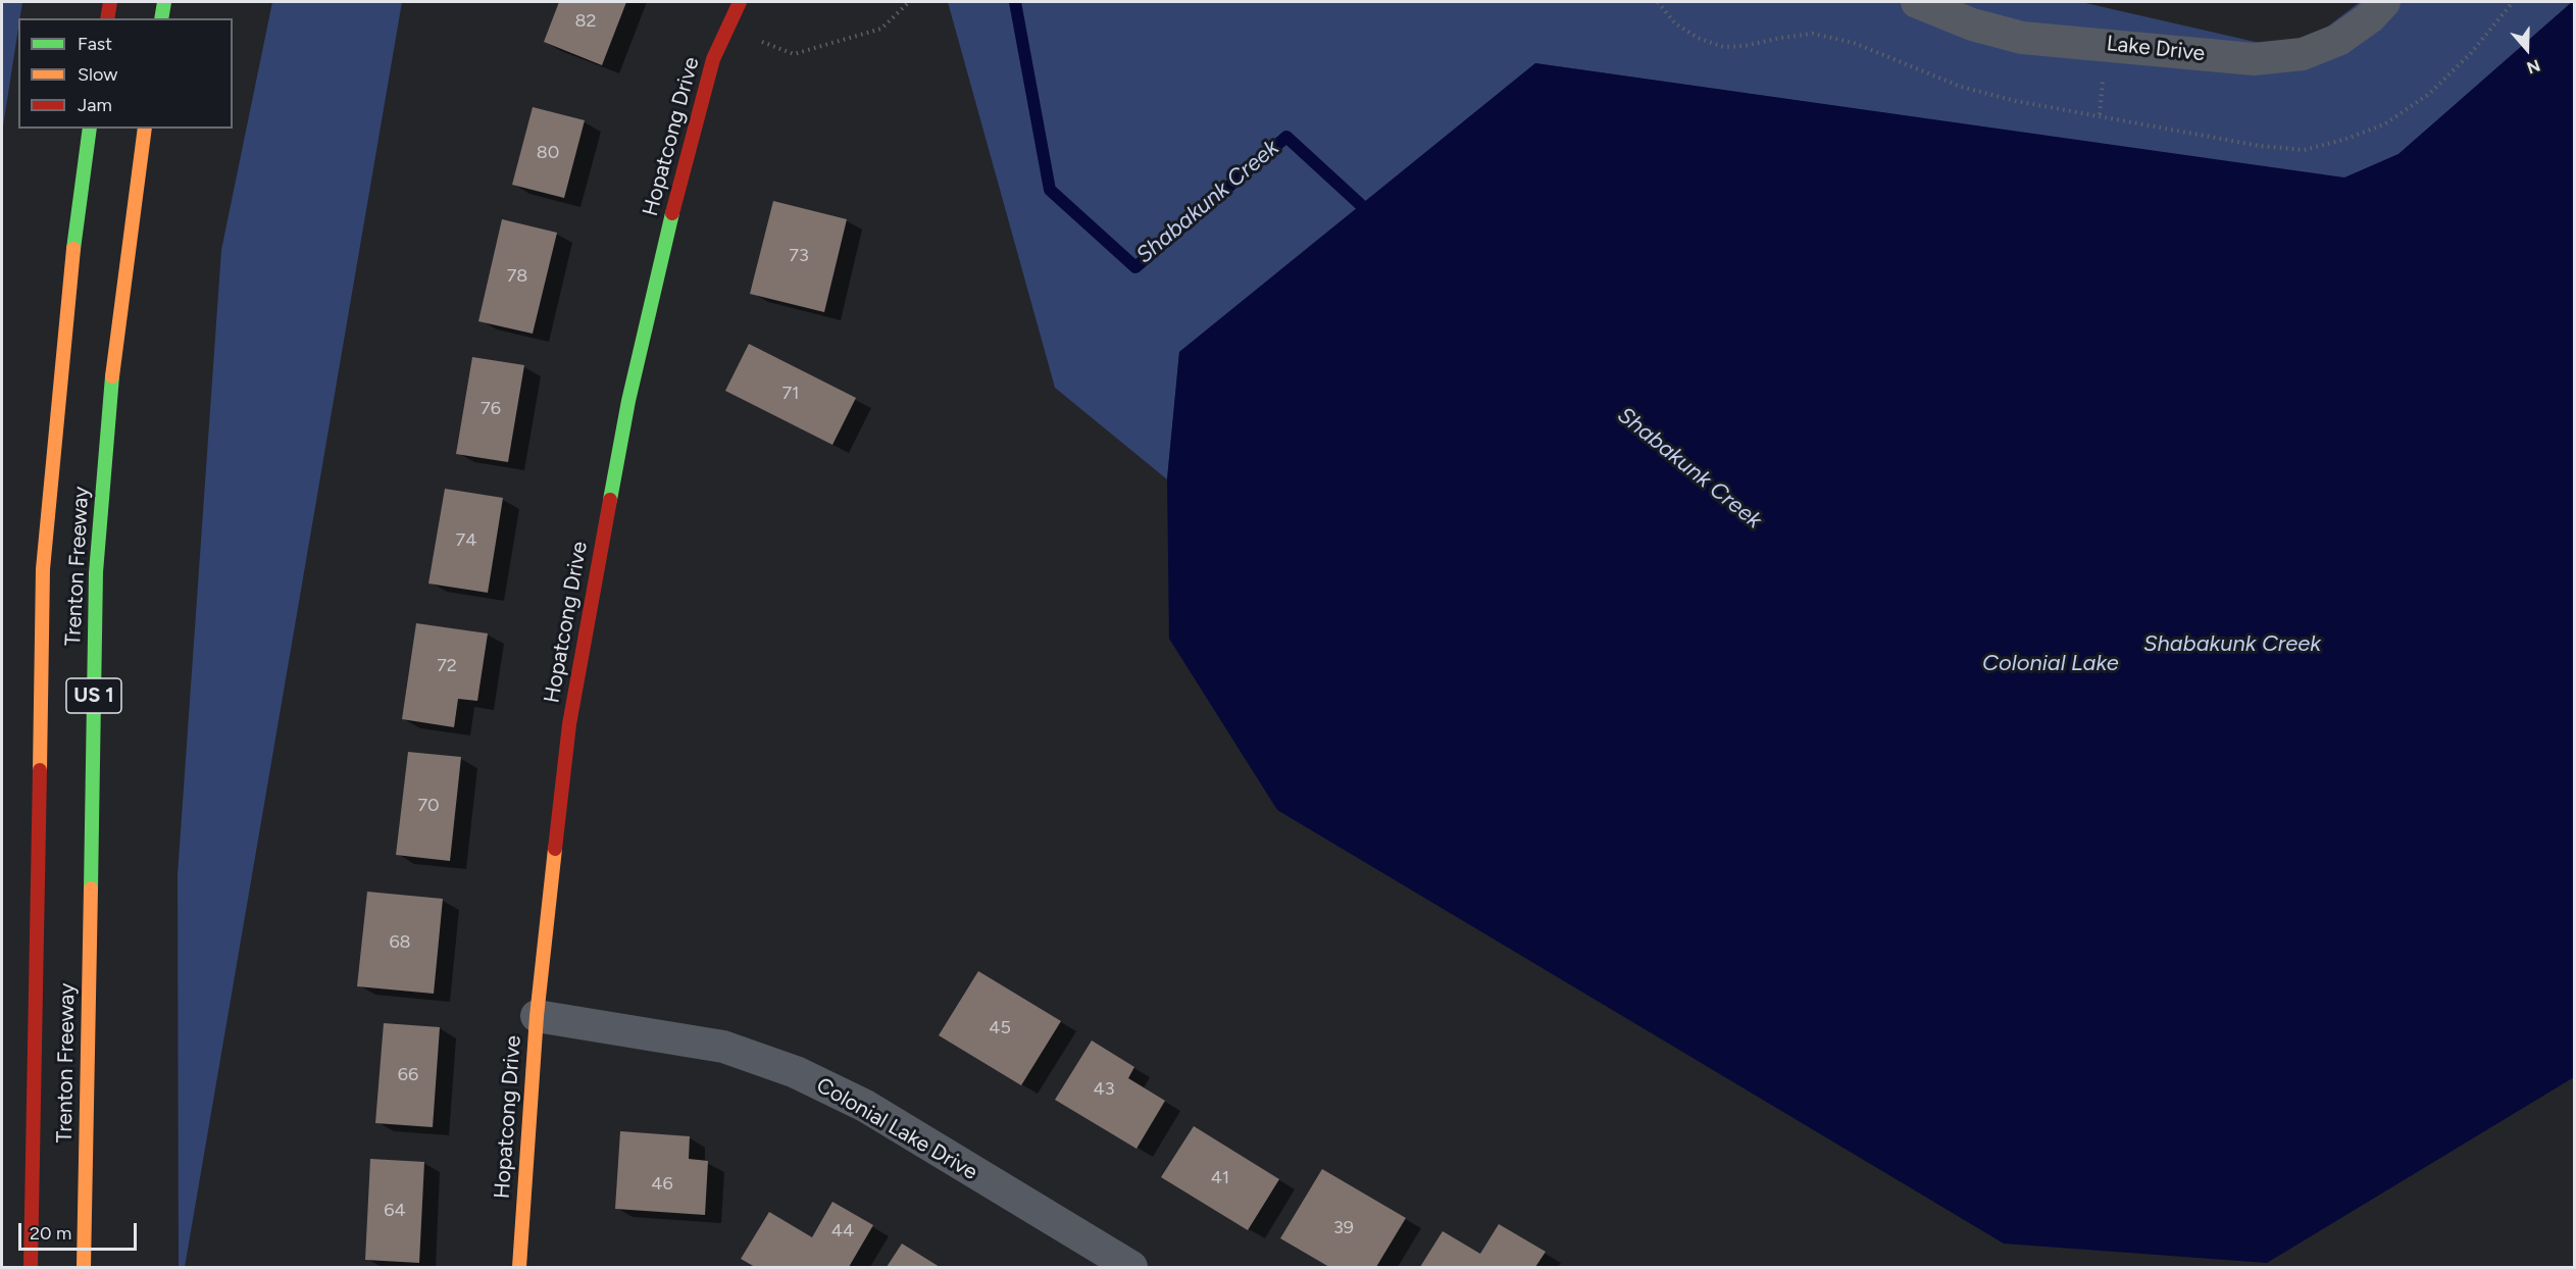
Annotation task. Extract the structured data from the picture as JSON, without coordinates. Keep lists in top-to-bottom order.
{
  "streets": {
    "main road": ["Hopatcong Drive", "Trenton Freeway", "US 1"],
    "street": ["Lake Drive", "Colonial Lake Drive"]
  },
  "crossings": [
    ["Hopatcong Drive", "Colonial Lake Drive"]
  ],
  "water": ["Shabakunk Creek", "Colonial Lake"],
  "house_numbers": [
    "82",
    "80",
    "73",
    "78",
    "71",
    "76",
    "74",
    "72",
    "70",
    "68",
    "45",
    "66",
    "43",
    "41",
    "46",
    "64",
    "39",
    "44"
  ],
  "legend": ["Fast", "Slow", "Jam"],
  "scale_bar": "20 m",
  "north": "bottom"
}
